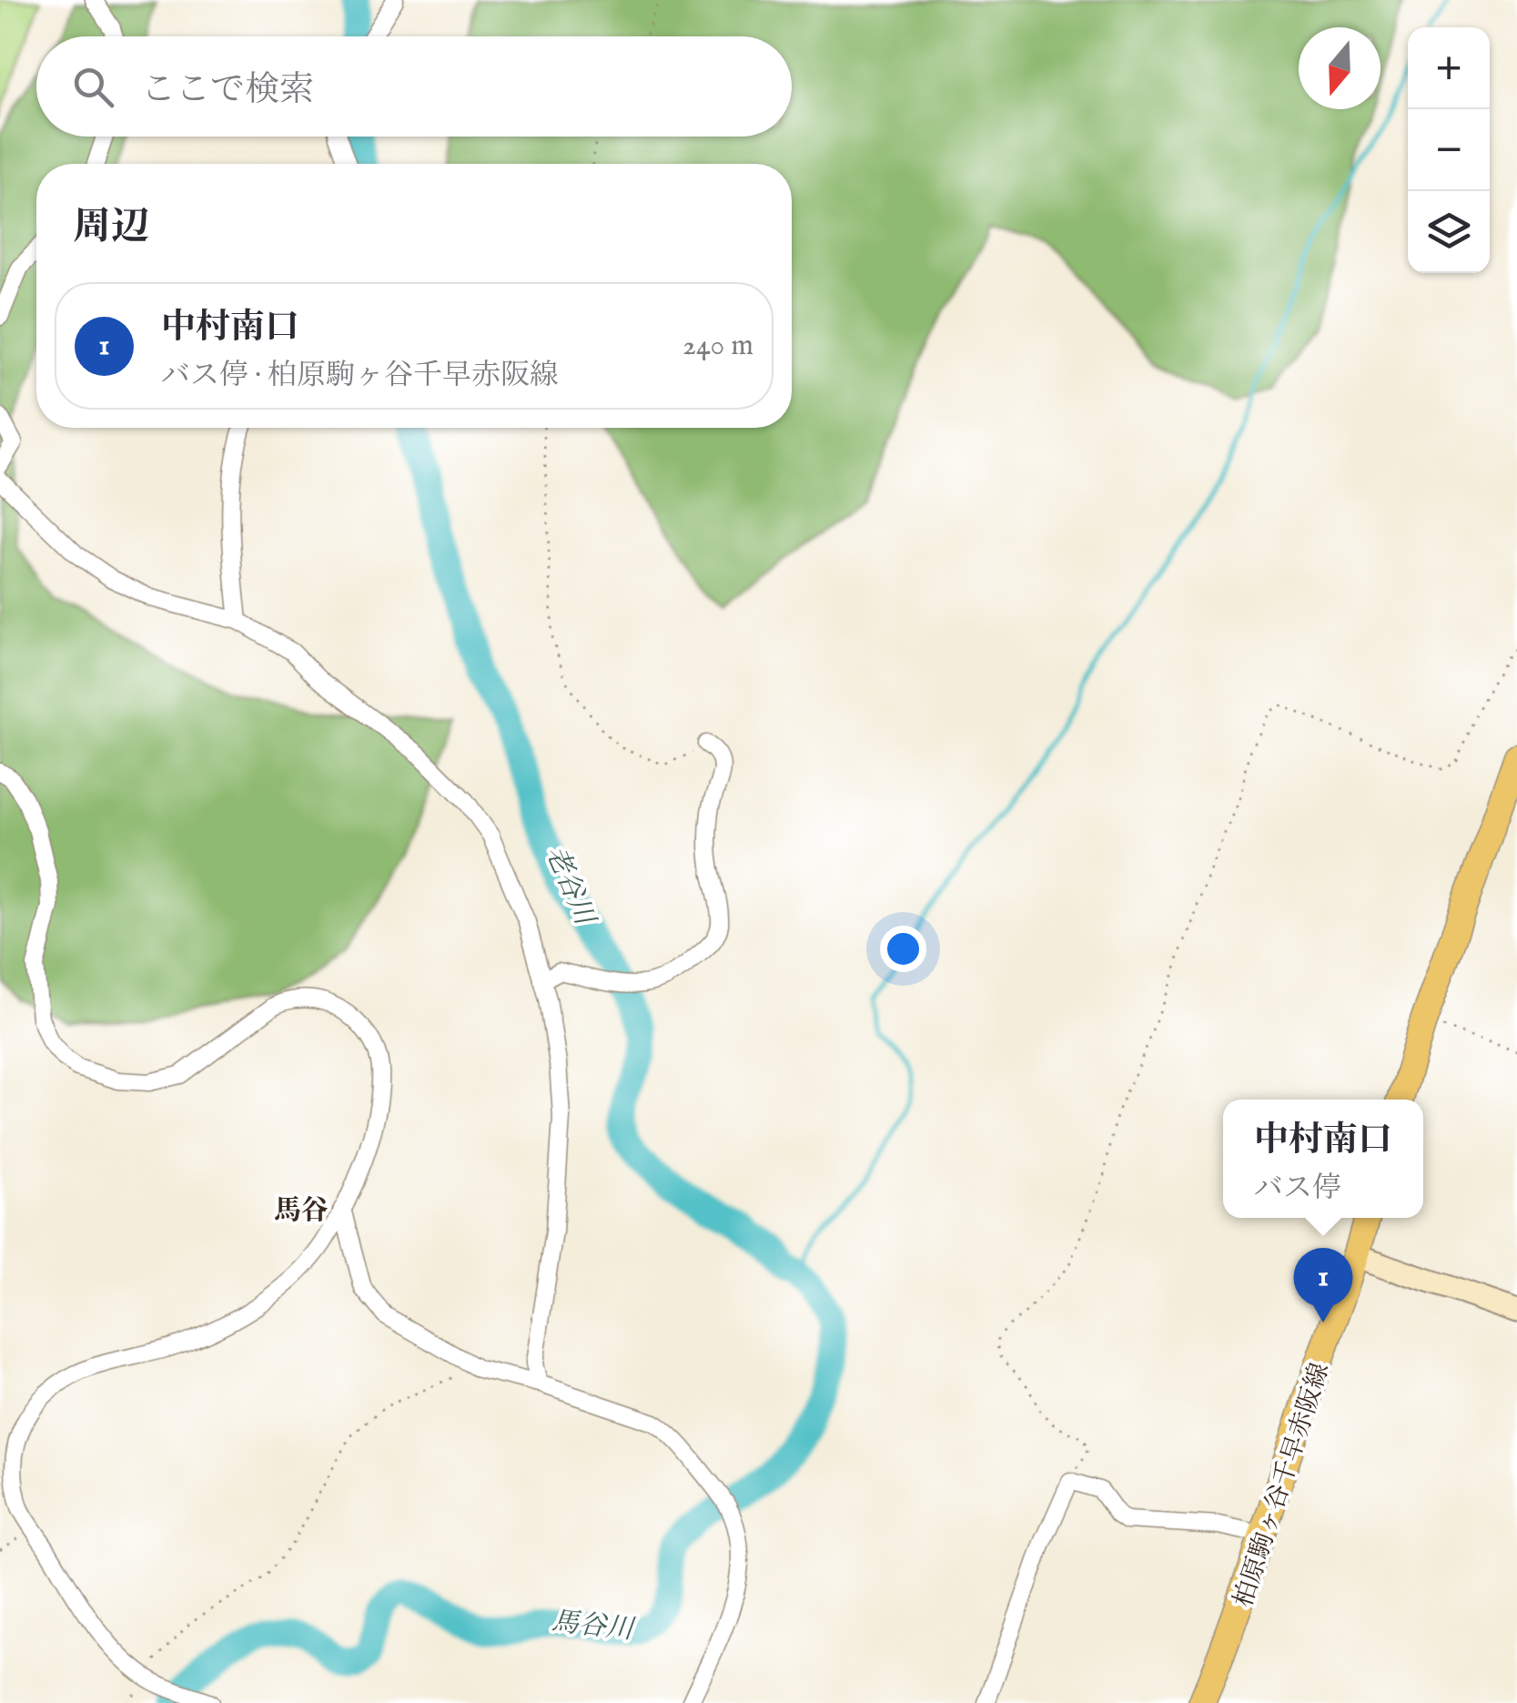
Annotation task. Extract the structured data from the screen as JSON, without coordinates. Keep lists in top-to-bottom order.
{
  "streets": {
    "main road": ["柏原駒ヶ谷千早赤阪線"]
  },
  "districts": ["馬谷"],
  "water": ["老谷川", "馬谷川"],
  "north": "bottom",
  "page": {
    "map_buttons": ["+", "−"],
    "search": "ここで検索",
    "heading": "周辺",
    "list": [
      {
        "mark": "1",
        "name": "中村南口",
        "note": "バス停 · 柏原駒ヶ谷千早赤阪線",
        "value": "240 m"
      }
    ],
    "popup": ["中村南口", "バス停"],
    "pins": "1"
  }
}
